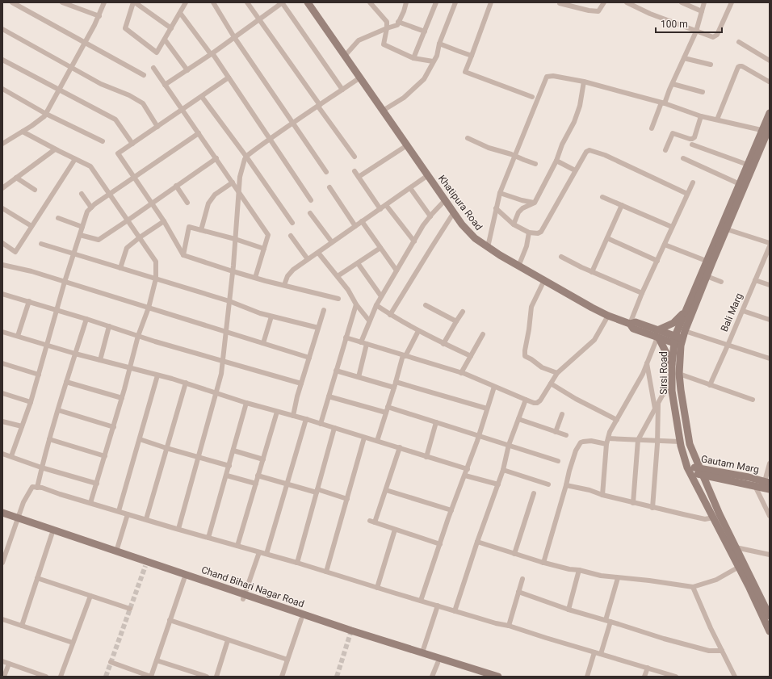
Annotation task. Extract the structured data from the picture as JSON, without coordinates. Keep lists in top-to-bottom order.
{
  "streets": {
    "street": [
      "Khatipura Road",
      "Bali Marg",
      "Sirsi Road",
      "Gautam Marg",
      "Chand Bihari Nagar Road"
    ]
  },
  "crossings": [
    ["Khatipura Road", "Sirsi Road"],
    ["Sirsi Road", "Gautam Marg"]
  ],
  "scale_bar": "100 m"
}
